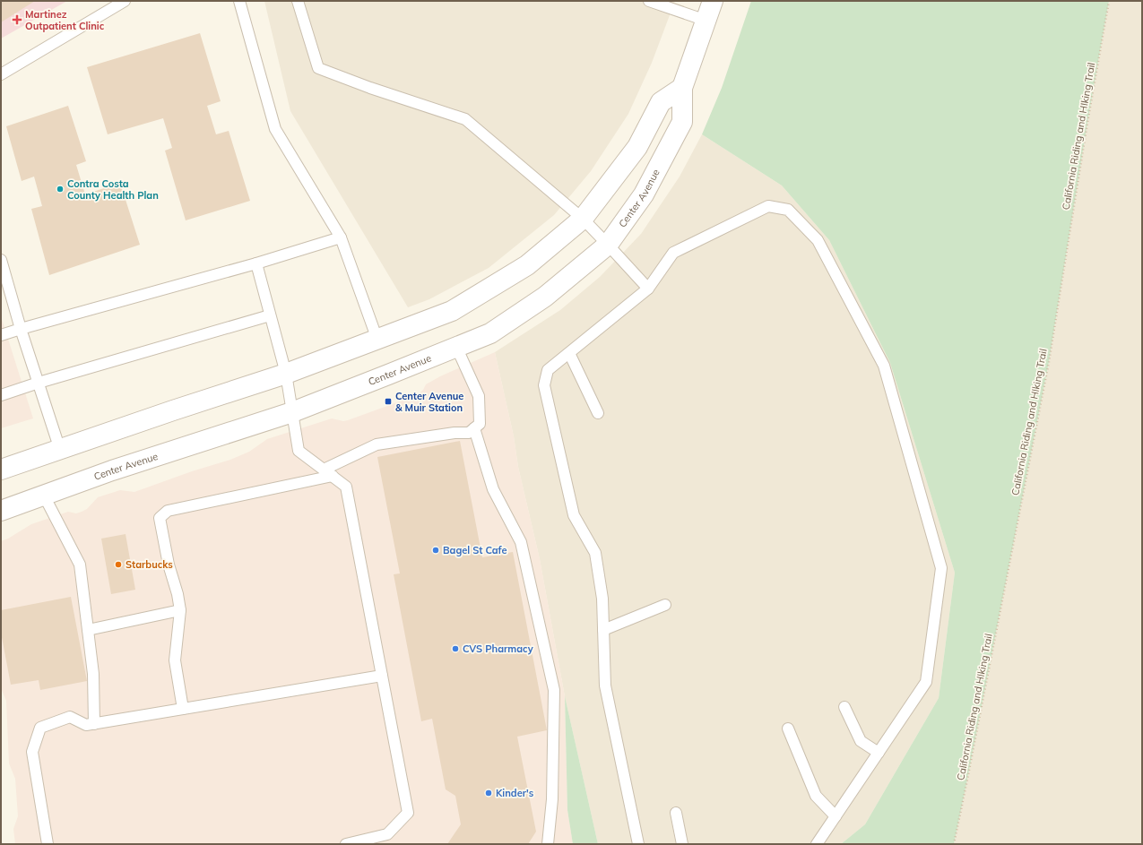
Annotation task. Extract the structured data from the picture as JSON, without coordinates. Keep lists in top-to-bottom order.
{
  "streets": {
    "street": ["Center Avenue"],
    "path": ["California Riding and HIking Trail"]
  },
  "places": {
    "health": ["Martinez Outpatient Clinic"],
    "other": [
      "Contra Costa County Health Plan",
      "Bagel St Cafe",
      "Starbucks",
      "CVS Pharmacy",
      "Kinder's"
    ],
    "transit": ["Center Avenue & Muir Station"]
  }
}
